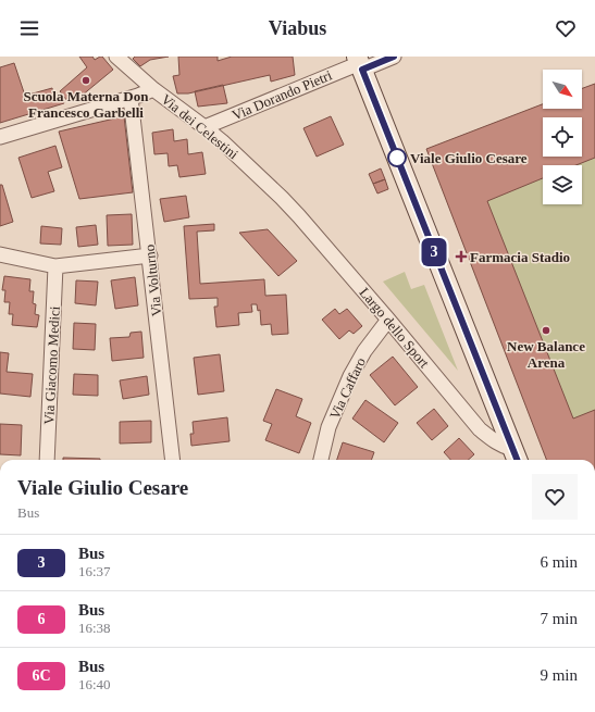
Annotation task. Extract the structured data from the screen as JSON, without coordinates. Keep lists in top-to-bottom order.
{
  "streets": {
    "street": [
      "Via Dorando Pietri",
      "Via dei Celestini",
      "Via Volturno",
      "Largo dello Sport",
      "Via Giacomo Medici",
      "Via Caffaro"
    ]
  },
  "crossings": [
    ["Via Dorando Pietri", "Via dei Celestini"],
    ["Via dei Celestini", "Largo dello Sport"],
    ["Largo dello Sport", "Via Caffaro"]
  ],
  "places": {
    "other": ["Scuola Materna Don Francesco Garbelli", "Viale Giulio Cesare", "New Balance Arena"],
    "health": ["Farmacia Stadio"]
  },
  "lines": ["bus line 3"],
  "north": "bottom right",
  "page": {
    "header": "Viabus",
    "on_map": "3",
    "heading": ["Viale Giulio Cesare", "Bus"],
    "list": [
      {
        "mark": "3",
        "name": "Bus",
        "note": "16:37",
        "value": "6 min"
      },
      {
        "mark": "6",
        "name": "Bus",
        "note": "16:38",
        "value": "7 min"
      },
      {
        "mark": "6C",
        "name": "Bus",
        "note": "16:40",
        "value": "9 min"
      }
    ]
  }
}
